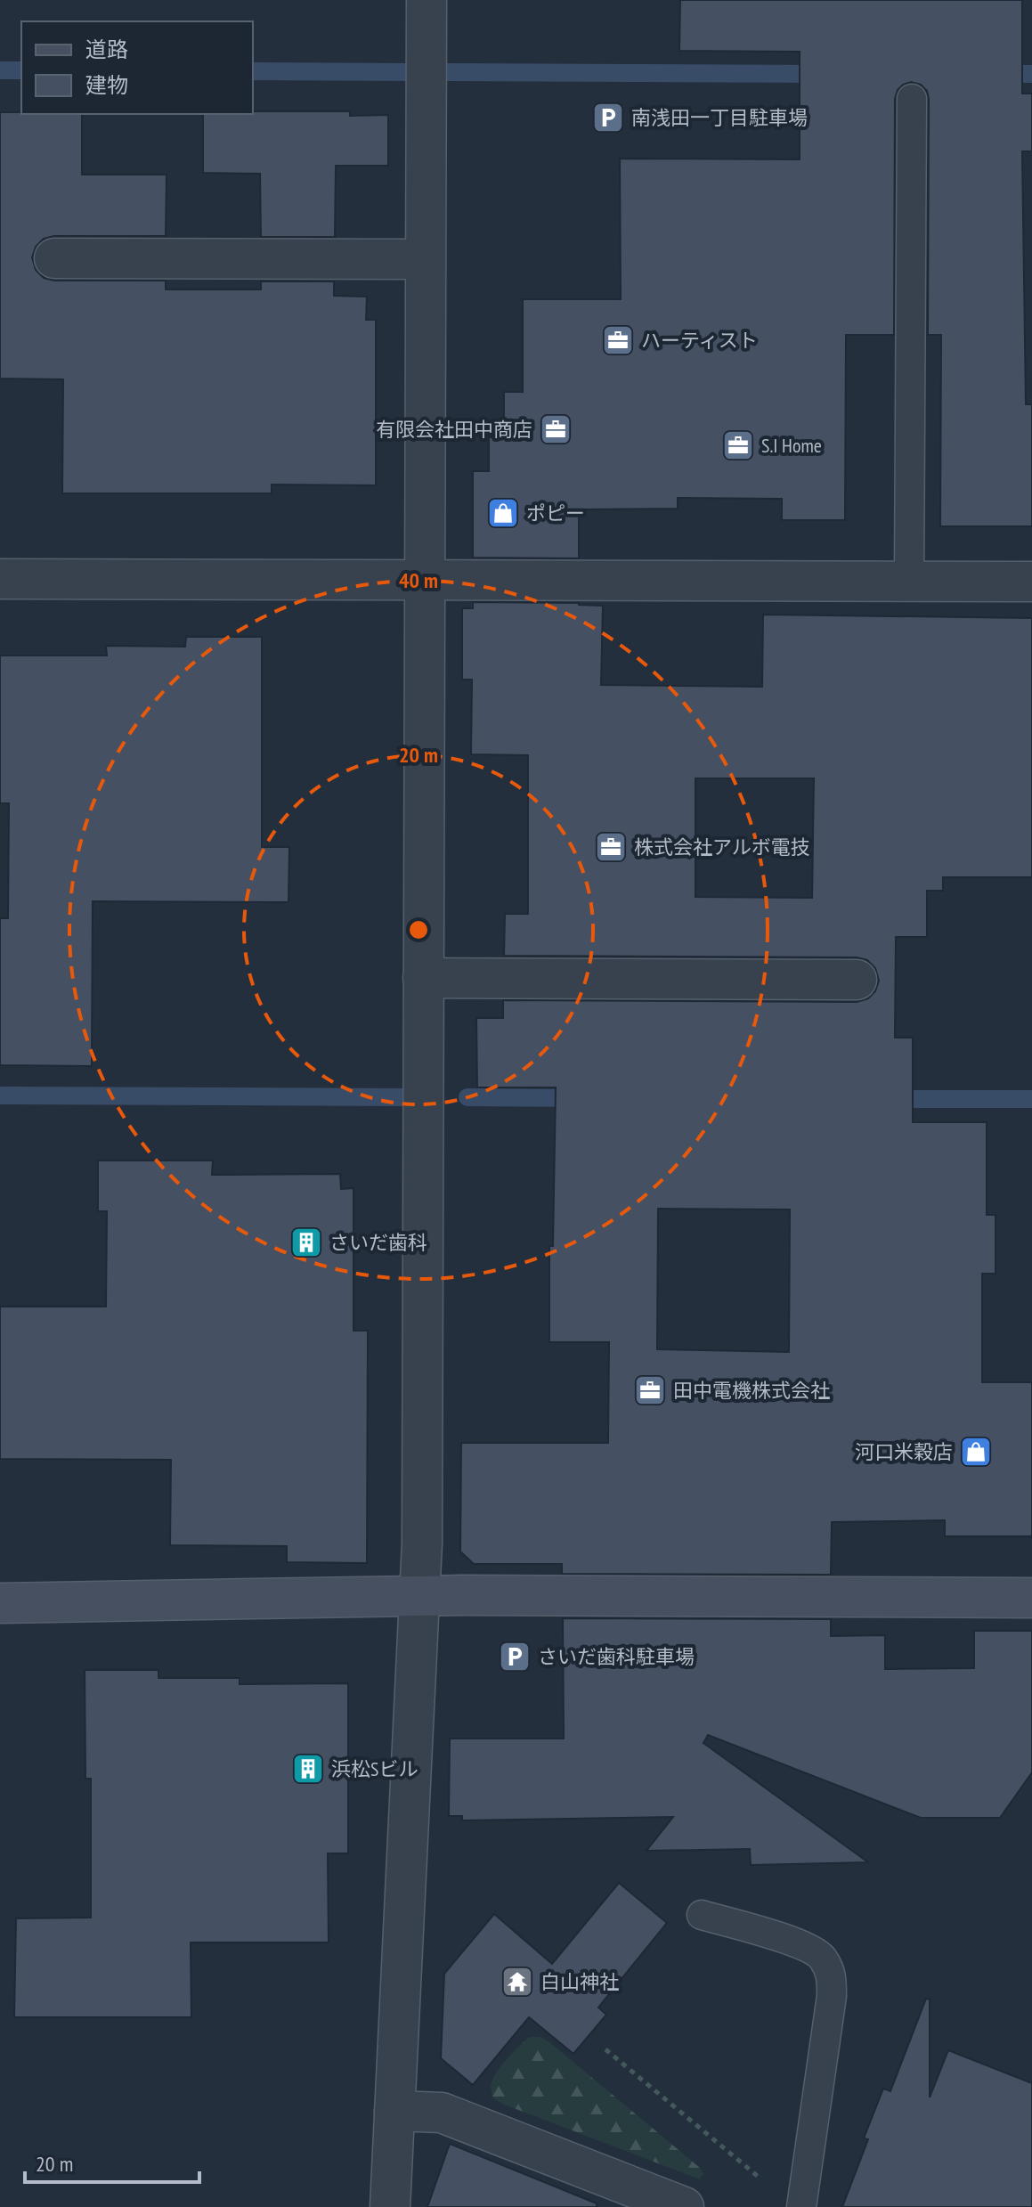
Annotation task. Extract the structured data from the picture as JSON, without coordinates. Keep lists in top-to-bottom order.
{
  "places": {
    "parking": ["南浅田一丁目駐車場", "さいだ歯科駐車場"],
    "office": [
      "ハーティスト",
      "有限会社田中商店",
      "S.I Home",
      "株式会社アルボ電技",
      "田中電機株式会社"
    ],
    "shop": ["ポピー", "河口米穀店"],
    "building": ["さいだ歯科", "浜松Sビル"],
    "temple": ["白山神社"]
  },
  "legend": ["道路", "建物"],
  "scale_bar": "20 m",
  "rings": ["40 m", "20 m"]
}
